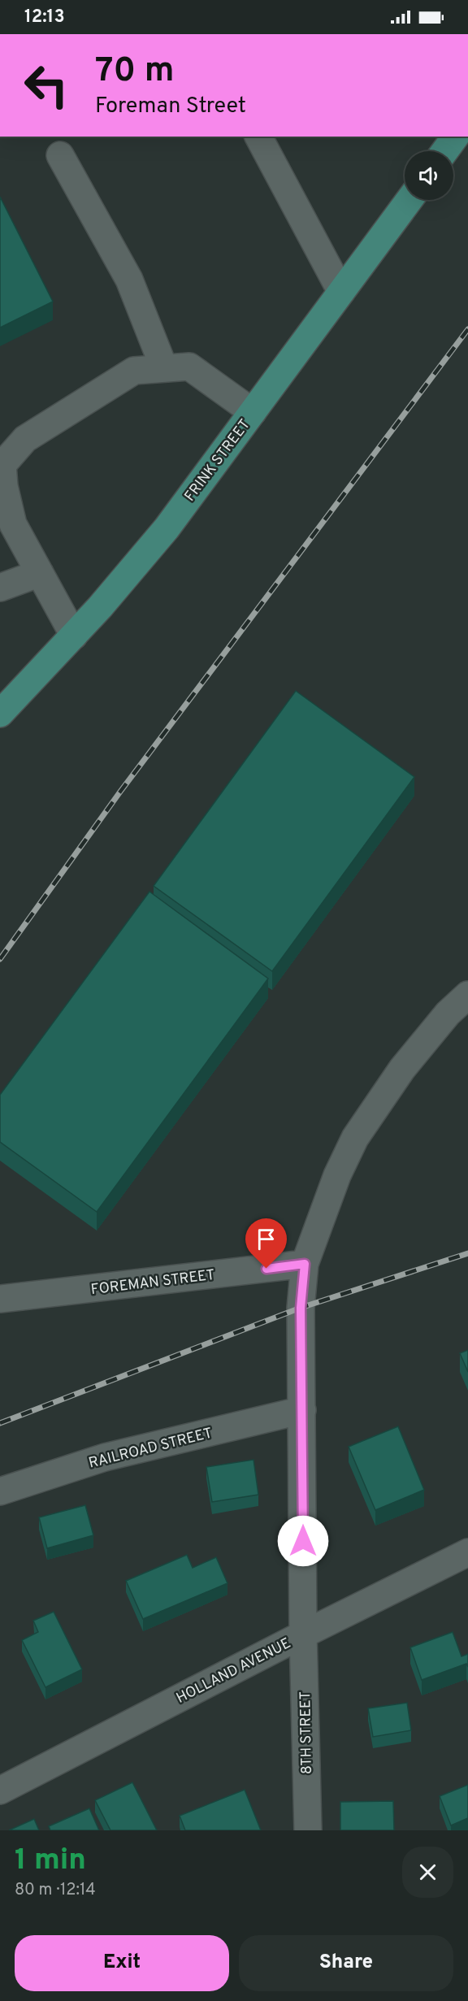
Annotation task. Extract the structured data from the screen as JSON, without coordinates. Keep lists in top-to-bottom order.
{
  "streets": {
    "main road": ["FRINK STREET"],
    "street": [
      "FOREMAN STREET",
      "RAILROAD STREET",
      "HOLLAND AVENUE",
      "8TH STREET"
    ]
  },
  "crossings": [
    ["FOREMAN STREET", "8TH STREET"],
    ["RAILROAD STREET", "8TH STREET"],
    ["HOLLAND AVENUE", "8TH STREET"]
  ],
  "page": {
    "status": "12:13",
    "turn": ["70 m", "Foreman Street"],
    "heading": ["1 min", "80 m · 12:14"],
    "buttons": ["Exit", "Share"]
  }
}
